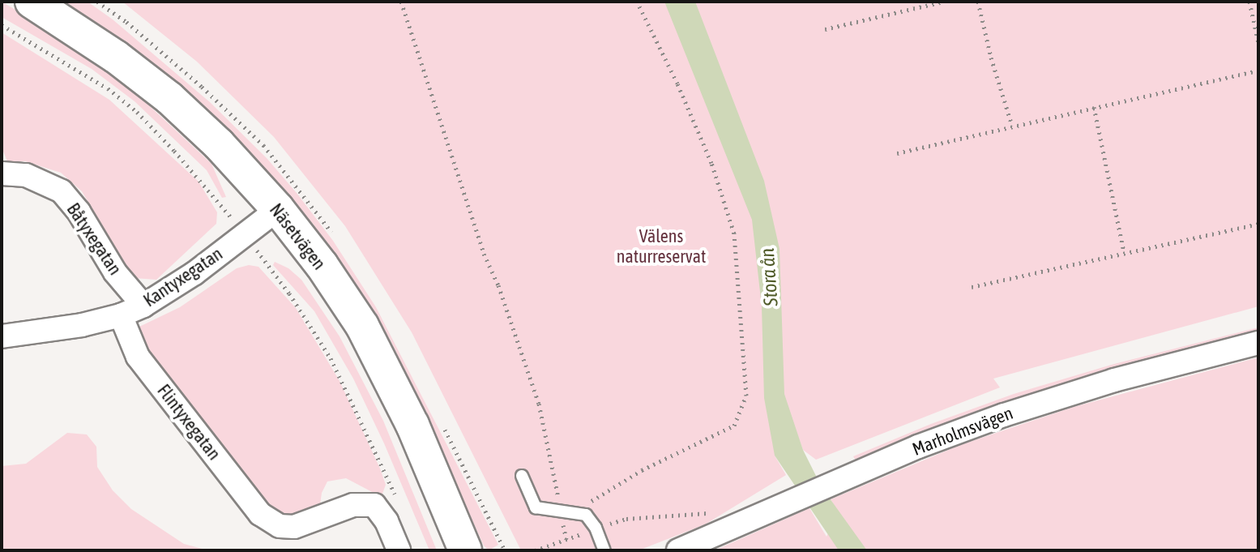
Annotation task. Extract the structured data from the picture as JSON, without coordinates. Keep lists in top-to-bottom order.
{
  "streets": {
    "street": [
      "Näsetvägen",
      "Båtyxegatan",
      "Kantyxegatan",
      "Flintyxegatan",
      "Marholmsvägen"
    ]
  },
  "crossings": [
    ["Näsetvägen", "Kantyxegatan"],
    ["Båtyxegatan", "Kantyxegatan"],
    ["Kantyxegatan", "Flintyxegatan"]
  ],
  "water": ["Stora ån"],
  "parks": ["Välens naturreservat"]
}
